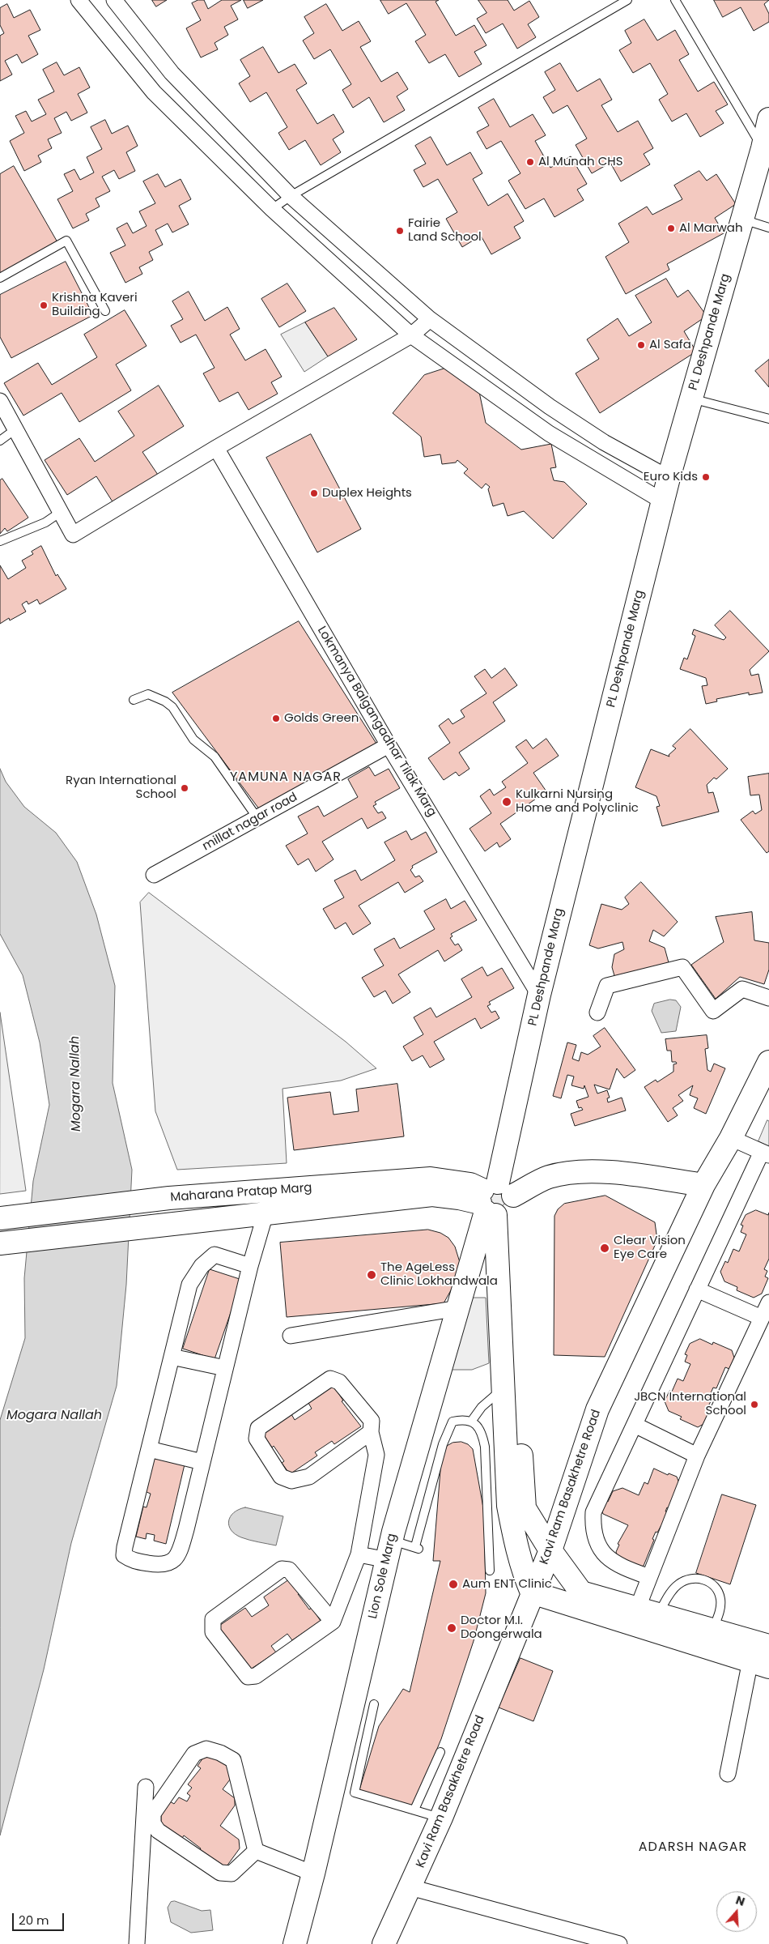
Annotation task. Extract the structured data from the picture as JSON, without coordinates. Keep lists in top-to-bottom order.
{
  "streets": {
    "street": [
      "PL Deshpande Marg",
      "Lokmanya Balgangadhar Tilak Marg",
      "millat nagar road",
      "Maharana Pratap Marg",
      "Kavi Ram Basakhetre Road",
      "Lion Sole Marg"
    ]
  },
  "crossings": [
    ["PL Deshpande Marg", "Lokmanya Balgangadhar Tilak Marg"],
    ["PL Deshpande Marg", "Maharana Pratap Marg"],
    ["PL Deshpande Marg", "Lion Sole Marg"],
    ["Lokmanya Balgangadhar Tilak Marg", "millat nagar road"],
    ["Maharana Pratap Marg", "Lion Sole Marg"]
  ],
  "districts": ["YAMUNA NAGAR", "ADARSH NAGAR"],
  "water": ["Mogara Nallah"],
  "places": [
    "Al Munah CHS",
    "Al Marwah",
    "Fairie Land School",
    "Krishna Kaveri Building",
    "Al Safa",
    "Euro Kids",
    "Duplex Heights",
    "Golds Green",
    "Ryan International School",
    "Kulkarni Nursing Home and Polyclinic",
    "Clear Vision Eye Care",
    "The AgeLess Clinic Lokhandwala",
    "JBCN International School",
    "Aum ENT Clinic",
    "Doctor M.I. Doongerwala"
  ],
  "scale_bar": "20 m",
  "north": "top"
}
